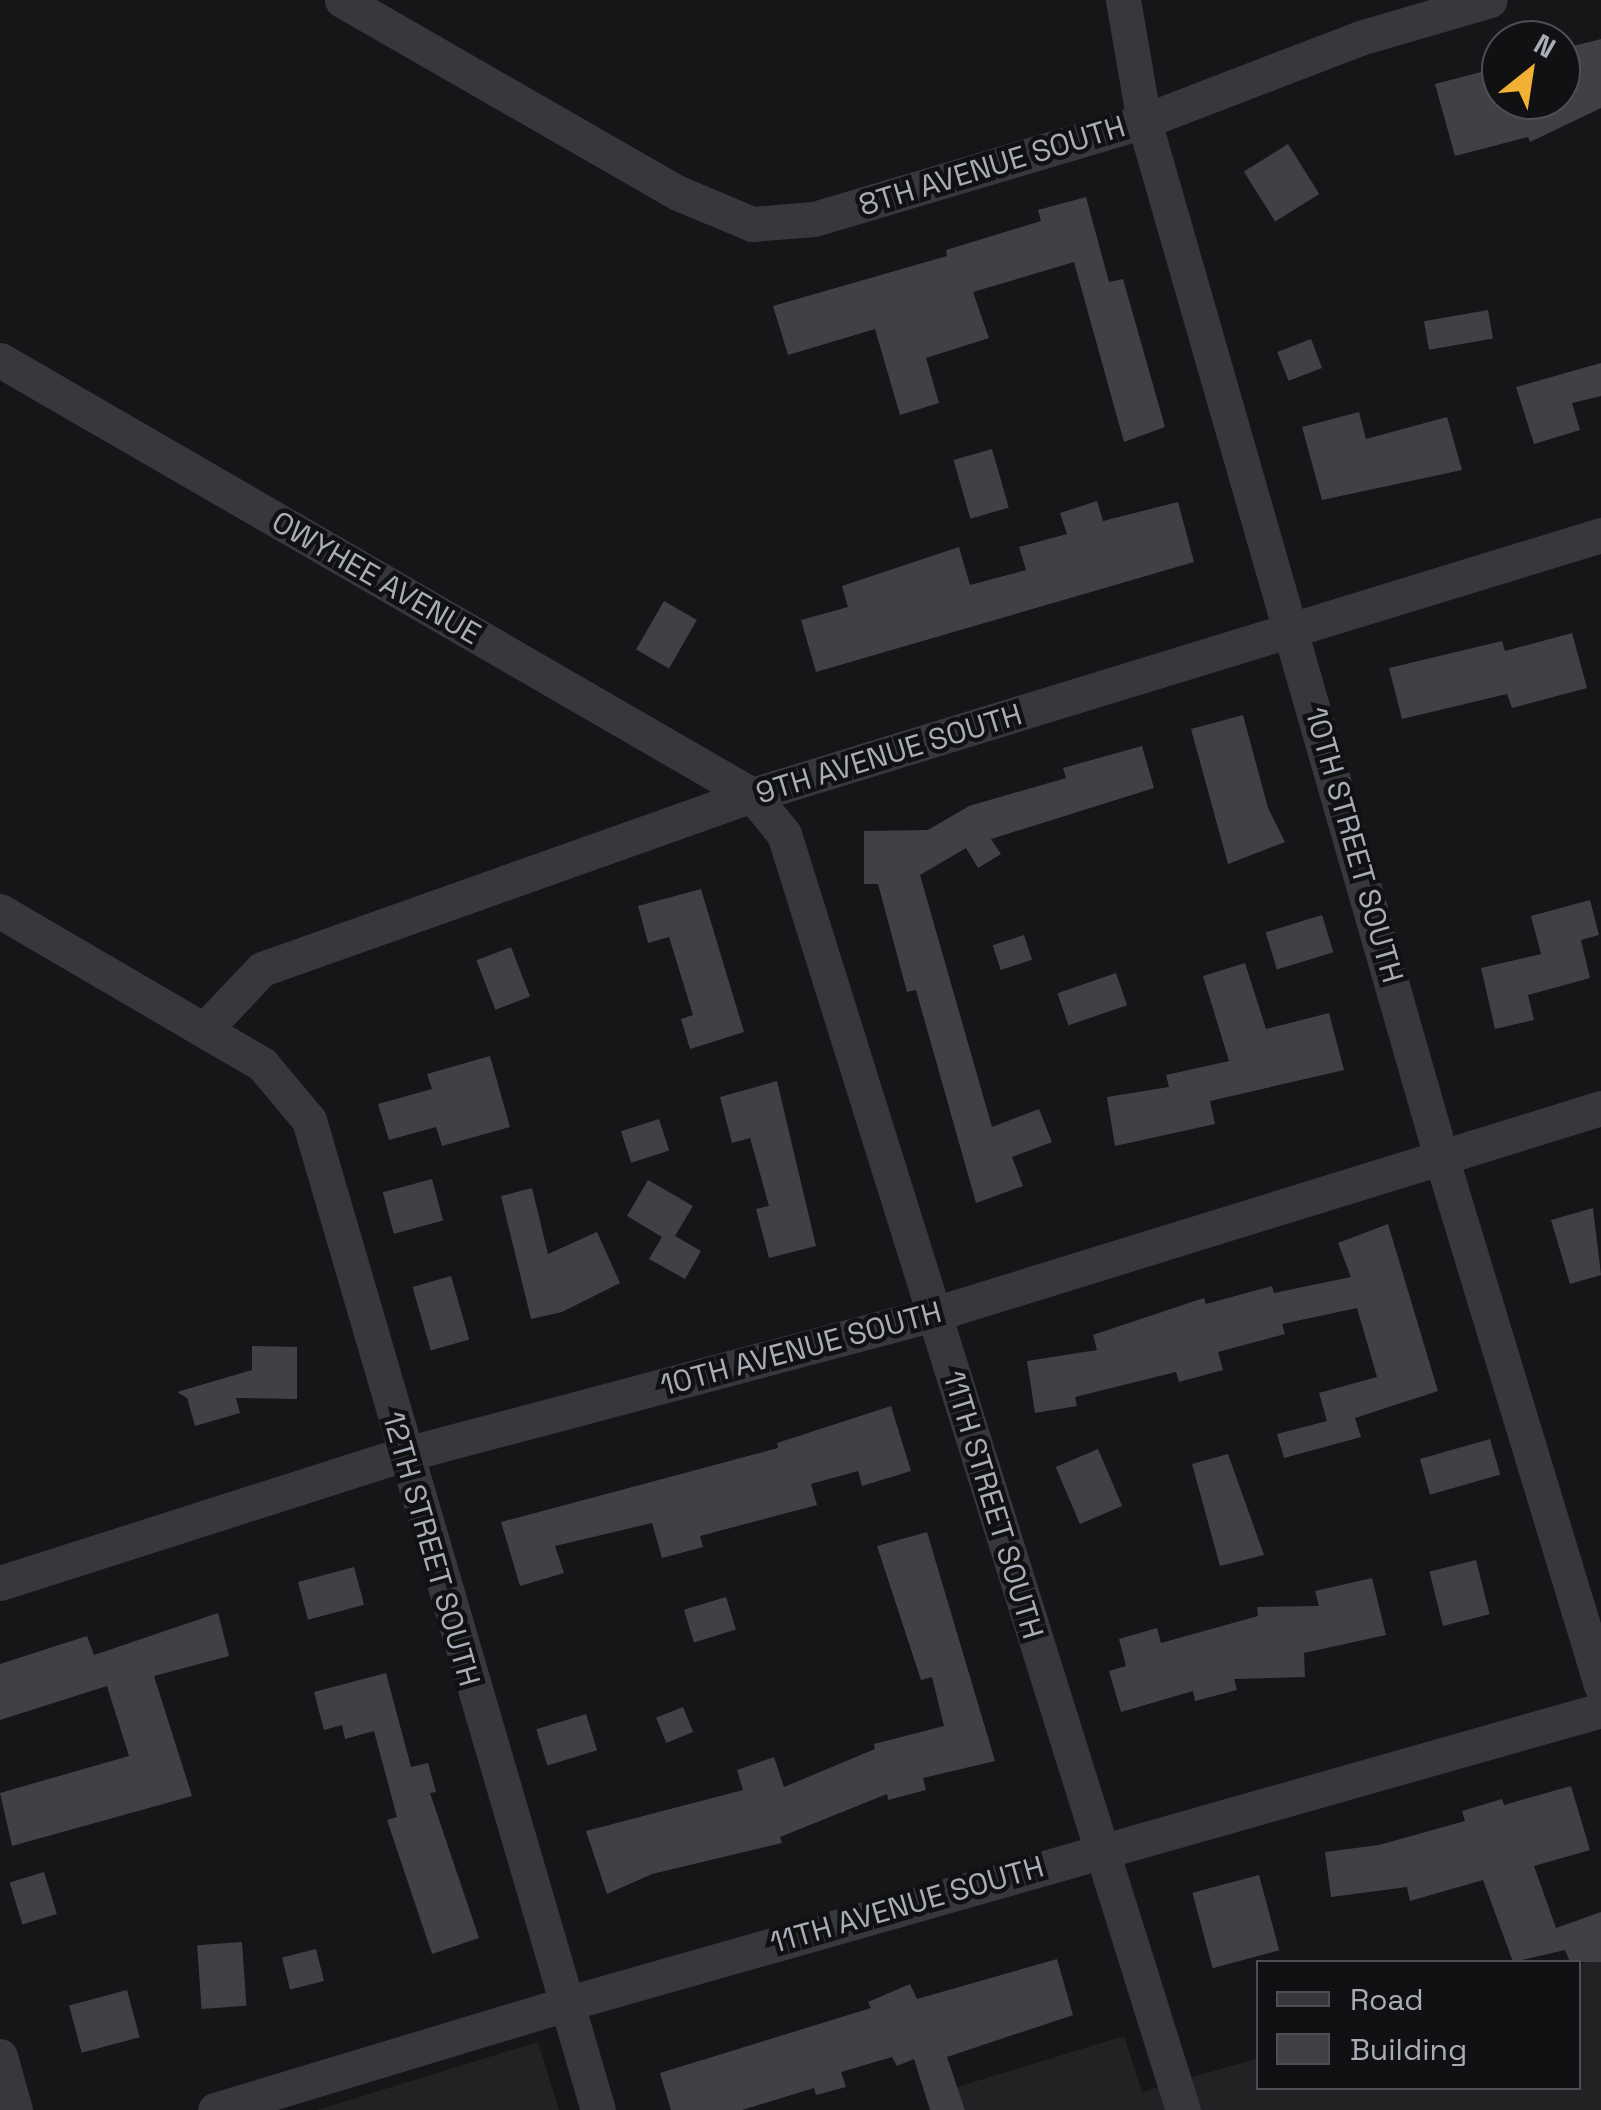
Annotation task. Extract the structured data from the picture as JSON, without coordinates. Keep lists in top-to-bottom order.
{
  "streets": {
    "street": [
      "8TH AVENUE SOUTH",
      "OWYHEE AVENUE",
      "9TH AVENUE SOUTH",
      "10TH STREET SOUTH",
      "10TH AVENUE SOUTH",
      "11TH STREET SOUTH",
      "12TH STREET SOUTH",
      "11TH AVENUE SOUTH"
    ]
  },
  "crossings": [
    ["8TH AVENUE SOUTH", "10TH STREET SOUTH"],
    ["OWYHEE AVENUE", "9TH AVENUE SOUTH"],
    ["OWYHEE AVENUE", "11TH STREET SOUTH"],
    ["9TH AVENUE SOUTH", "10TH STREET SOUTH"],
    ["9TH AVENUE SOUTH", "11TH STREET SOUTH"],
    ["9TH AVENUE SOUTH", "12TH STREET SOUTH"],
    ["10TH STREET SOUTH", "10TH AVENUE SOUTH"],
    ["10TH AVENUE SOUTH", "11TH STREET SOUTH"],
    ["10TH AVENUE SOUTH", "12TH STREET SOUTH"],
    ["11TH STREET SOUTH", "11TH AVENUE SOUTH"],
    ["12TH STREET SOUTH", "11TH AVENUE SOUTH"]
  ],
  "legend": ["Road", "Building"],
  "north": "top right"
}
